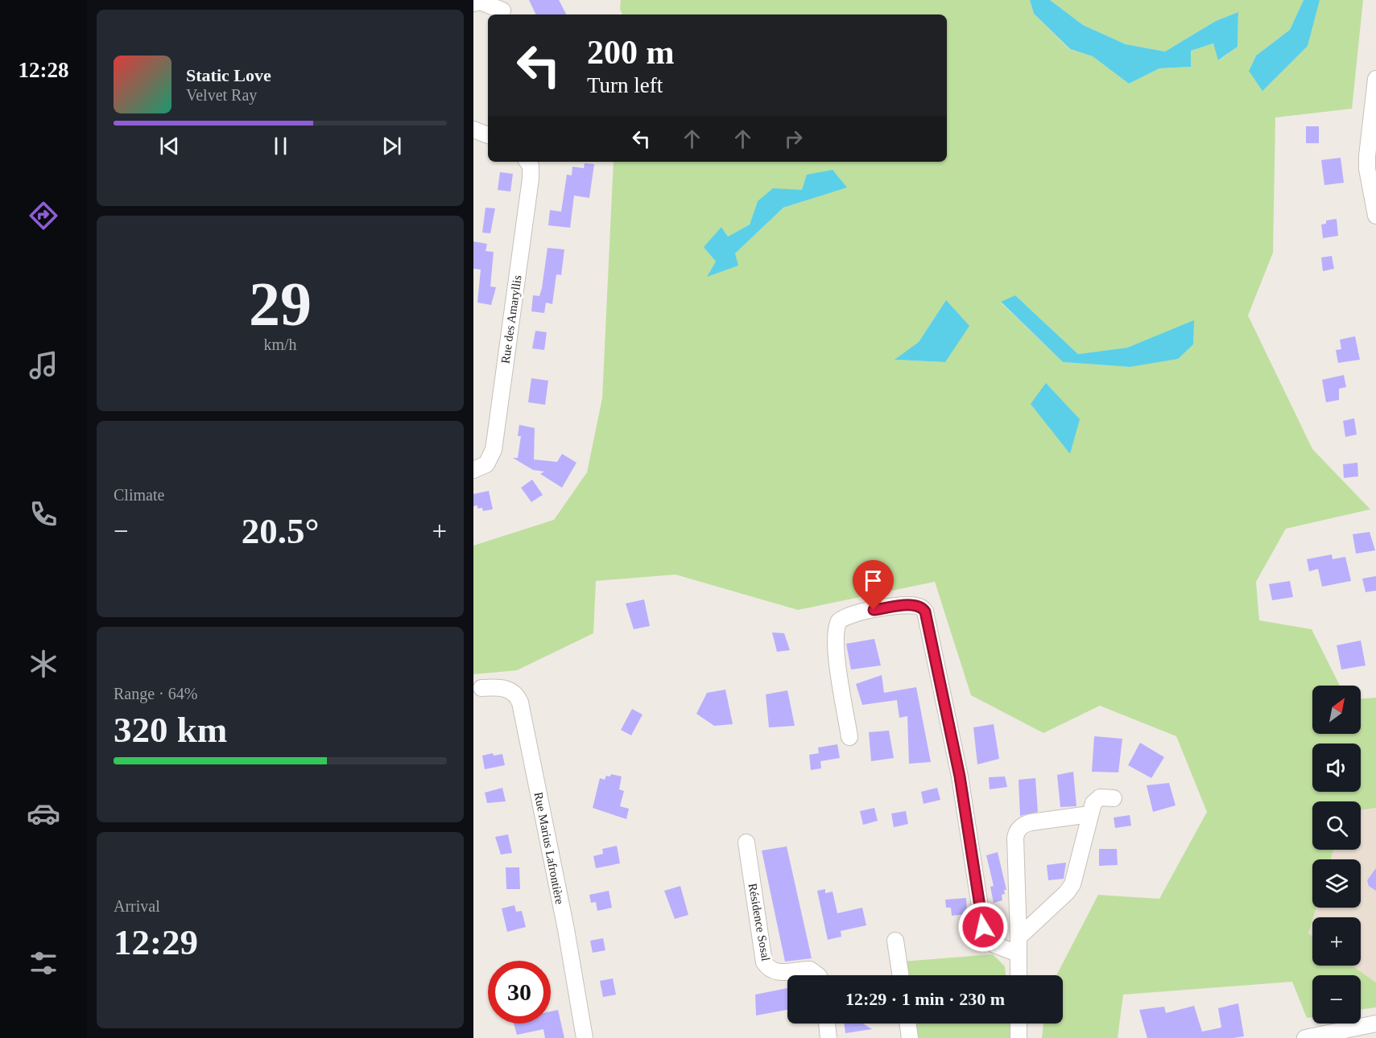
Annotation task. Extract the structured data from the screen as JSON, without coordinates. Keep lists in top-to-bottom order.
{
  "streets": {
    "street": ["Rue des Amaryllis", "Rue Marius Lafrontière", "Résidence Sosal"]
  },
  "north": "top right",
  "page": {
    "tabs": "12:28",
    "turn": ["200 m", "Turn left"],
    "song": ["Static Love", "Velvet Ray"],
    "tile": [
      ["29", "km/h"],
      "Climate",
      ["Range · 64%", "320 km"],
      ["Arrival", "12:29"]
    ],
    "heat": ["−", "20.5°", "+"],
    "map_buttons": ["+", "−"],
    "limit": "30",
    "trip": "12:29 · 1 min · 230 m"
  }
}
